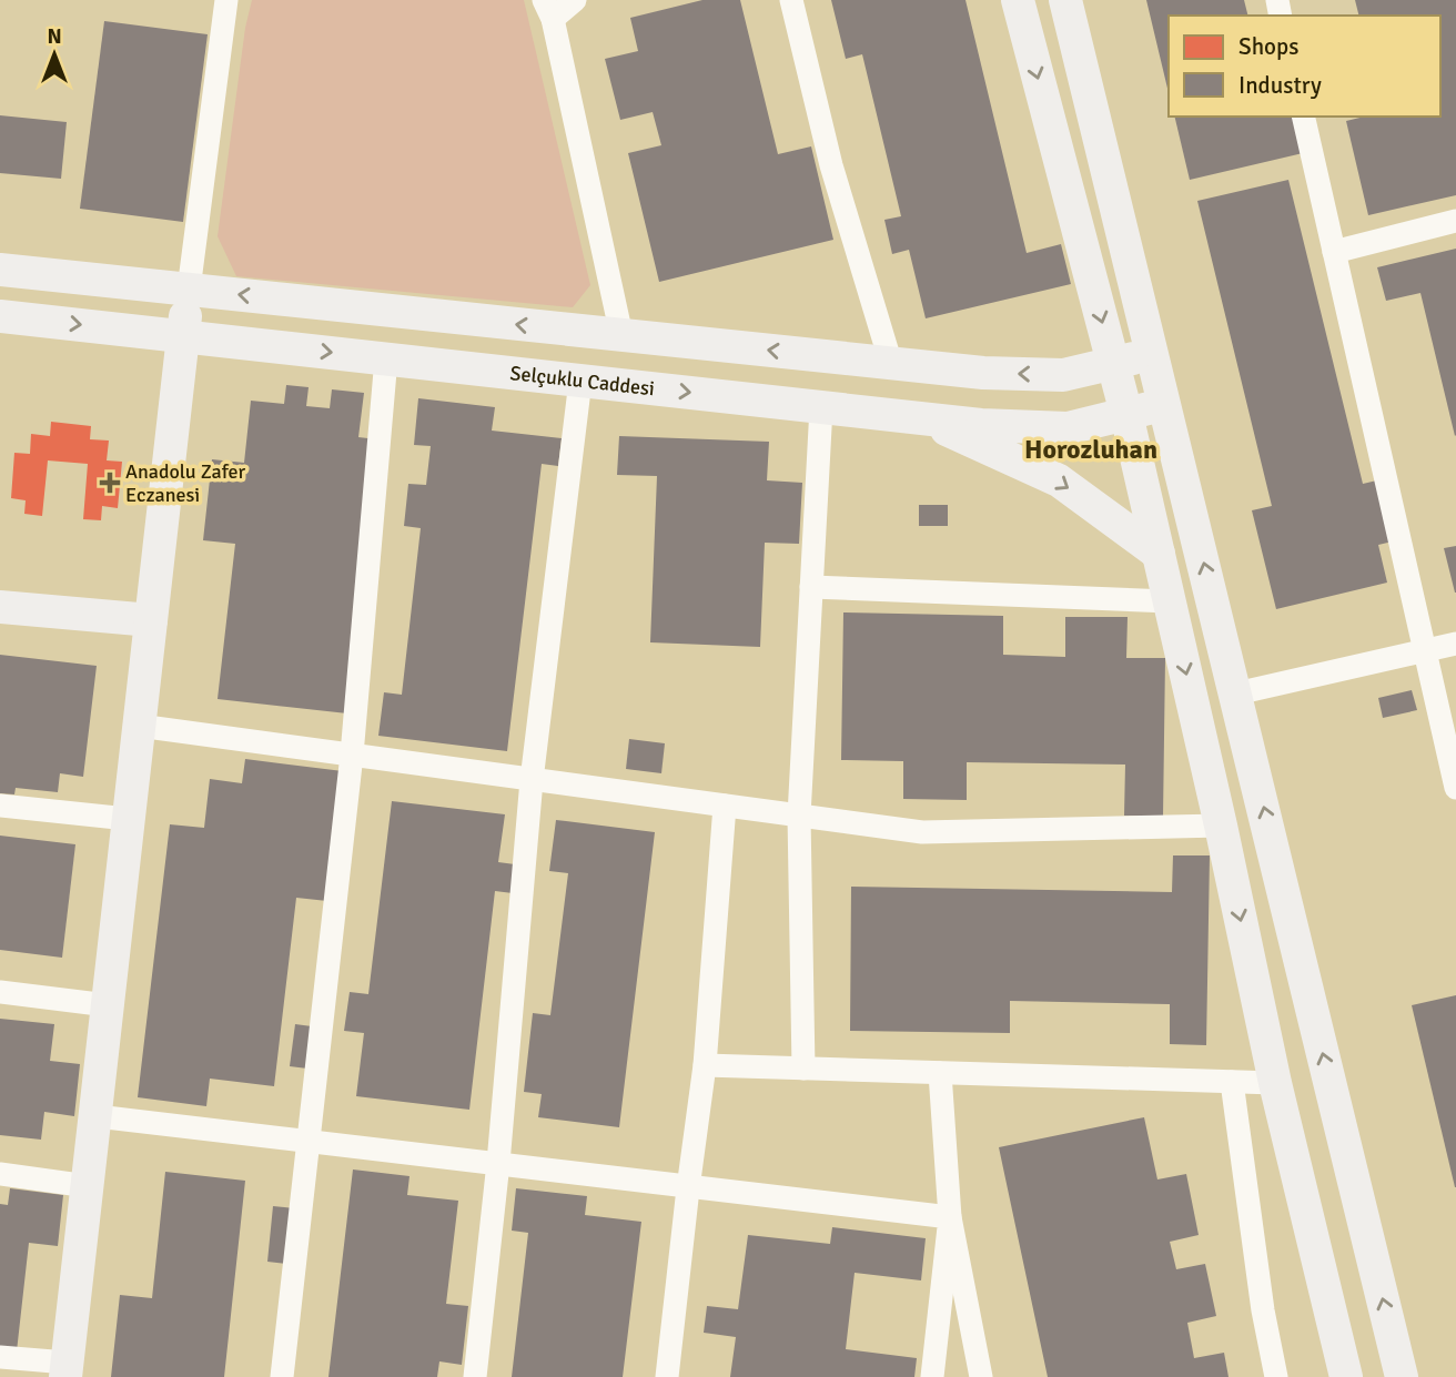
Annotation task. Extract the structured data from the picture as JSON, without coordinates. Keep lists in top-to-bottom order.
{
  "streets": {
    "street": ["Selçuklu Caddesi"]
  },
  "districts": ["Horozluhan"],
  "places": {
    "health": ["Anadolu Zafer Eczanesi"]
  },
  "legend": ["Shops", "Industry"],
  "north": "top"
}
